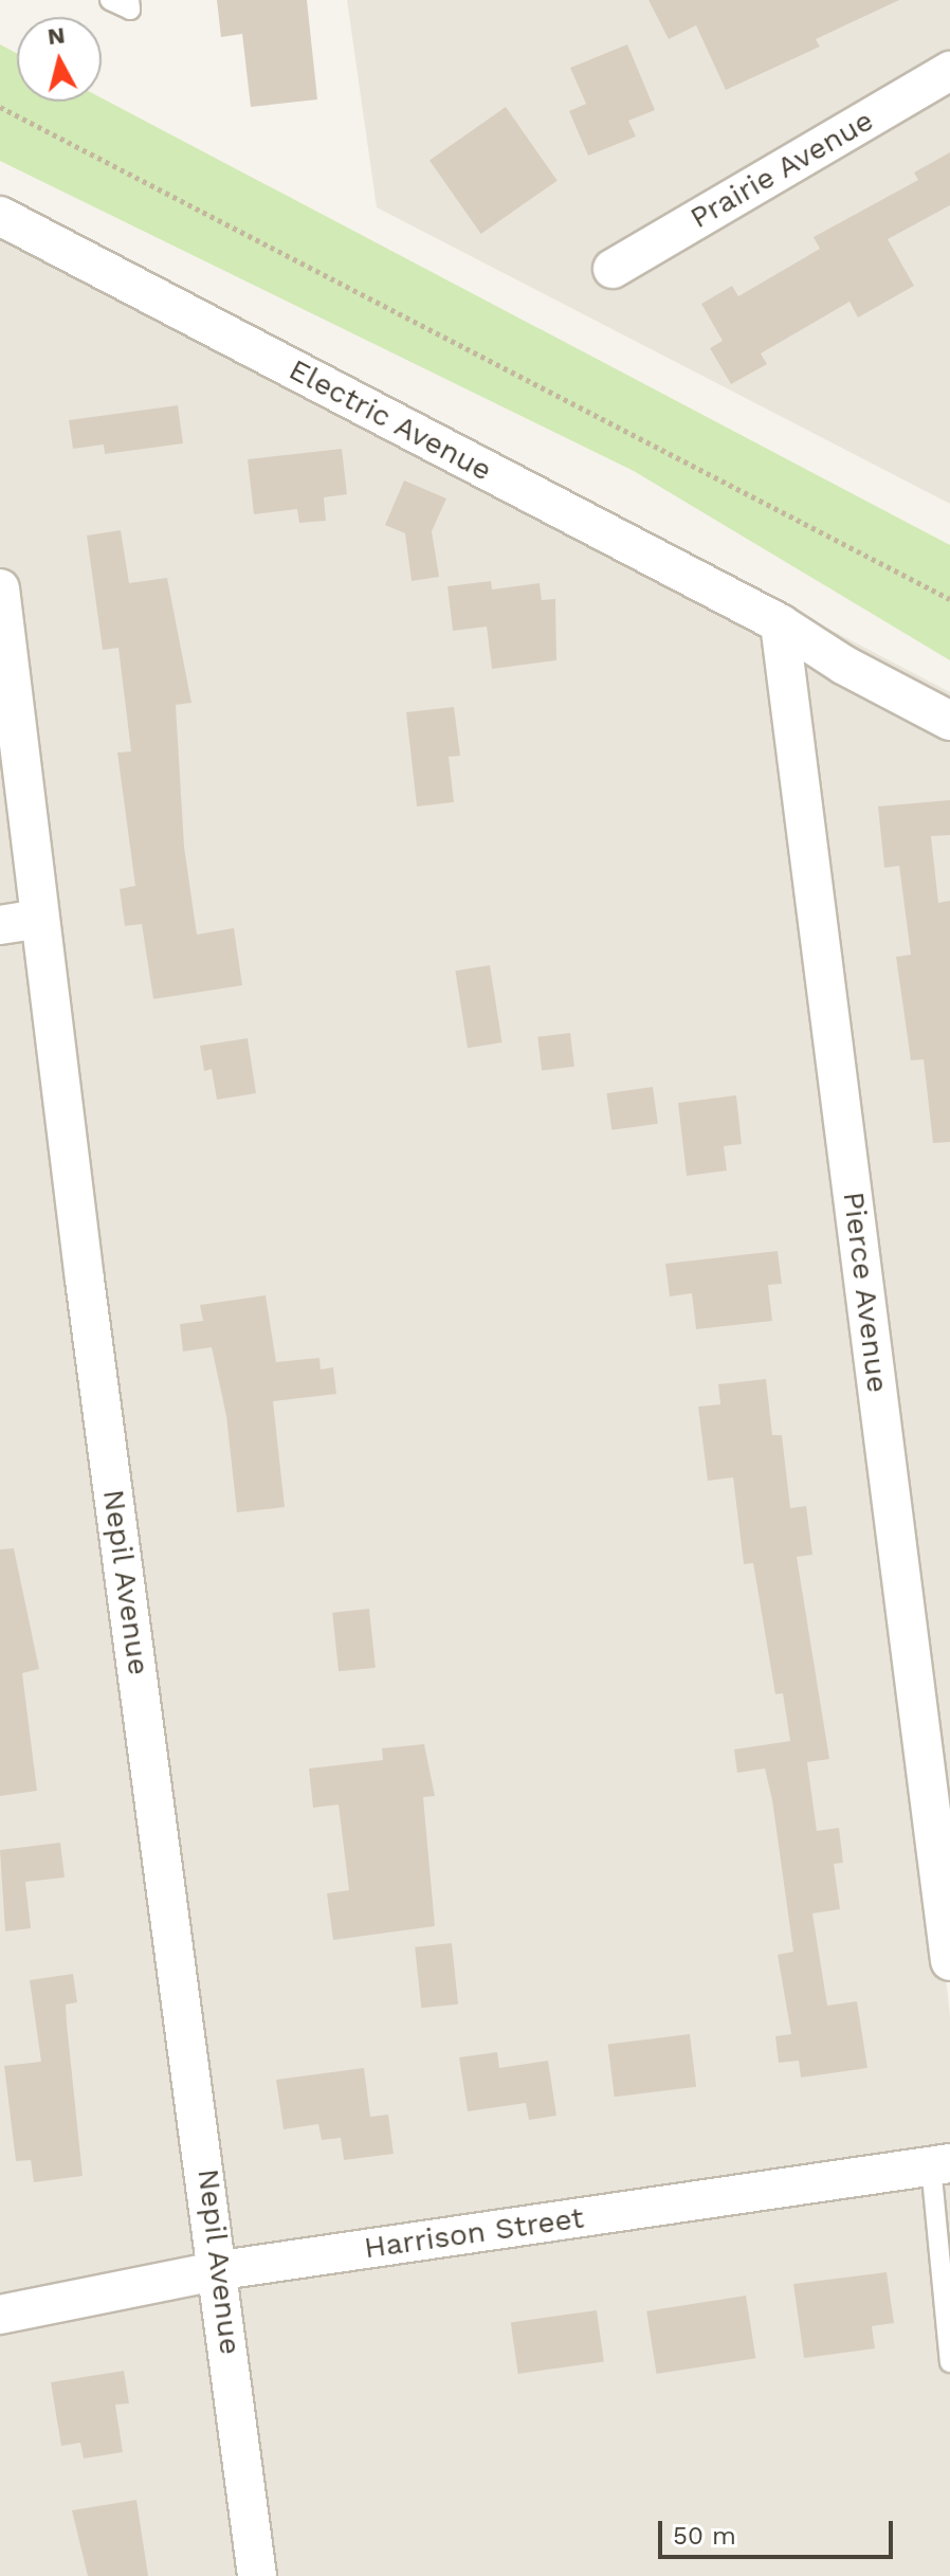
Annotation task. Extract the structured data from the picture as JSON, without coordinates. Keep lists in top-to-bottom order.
{
  "streets": {
    "street": [
      "Prairie Avenue",
      "Electric Avenue",
      "Pierce Avenue",
      "Nepil Avenue",
      "Harrison Street"
    ]
  },
  "crossings": [
    ["Electric Avenue", "Pierce Avenue"],
    ["Nepil Avenue", "Harrison Street"]
  ],
  "scale_bar": "50 m",
  "north": "top"
}
